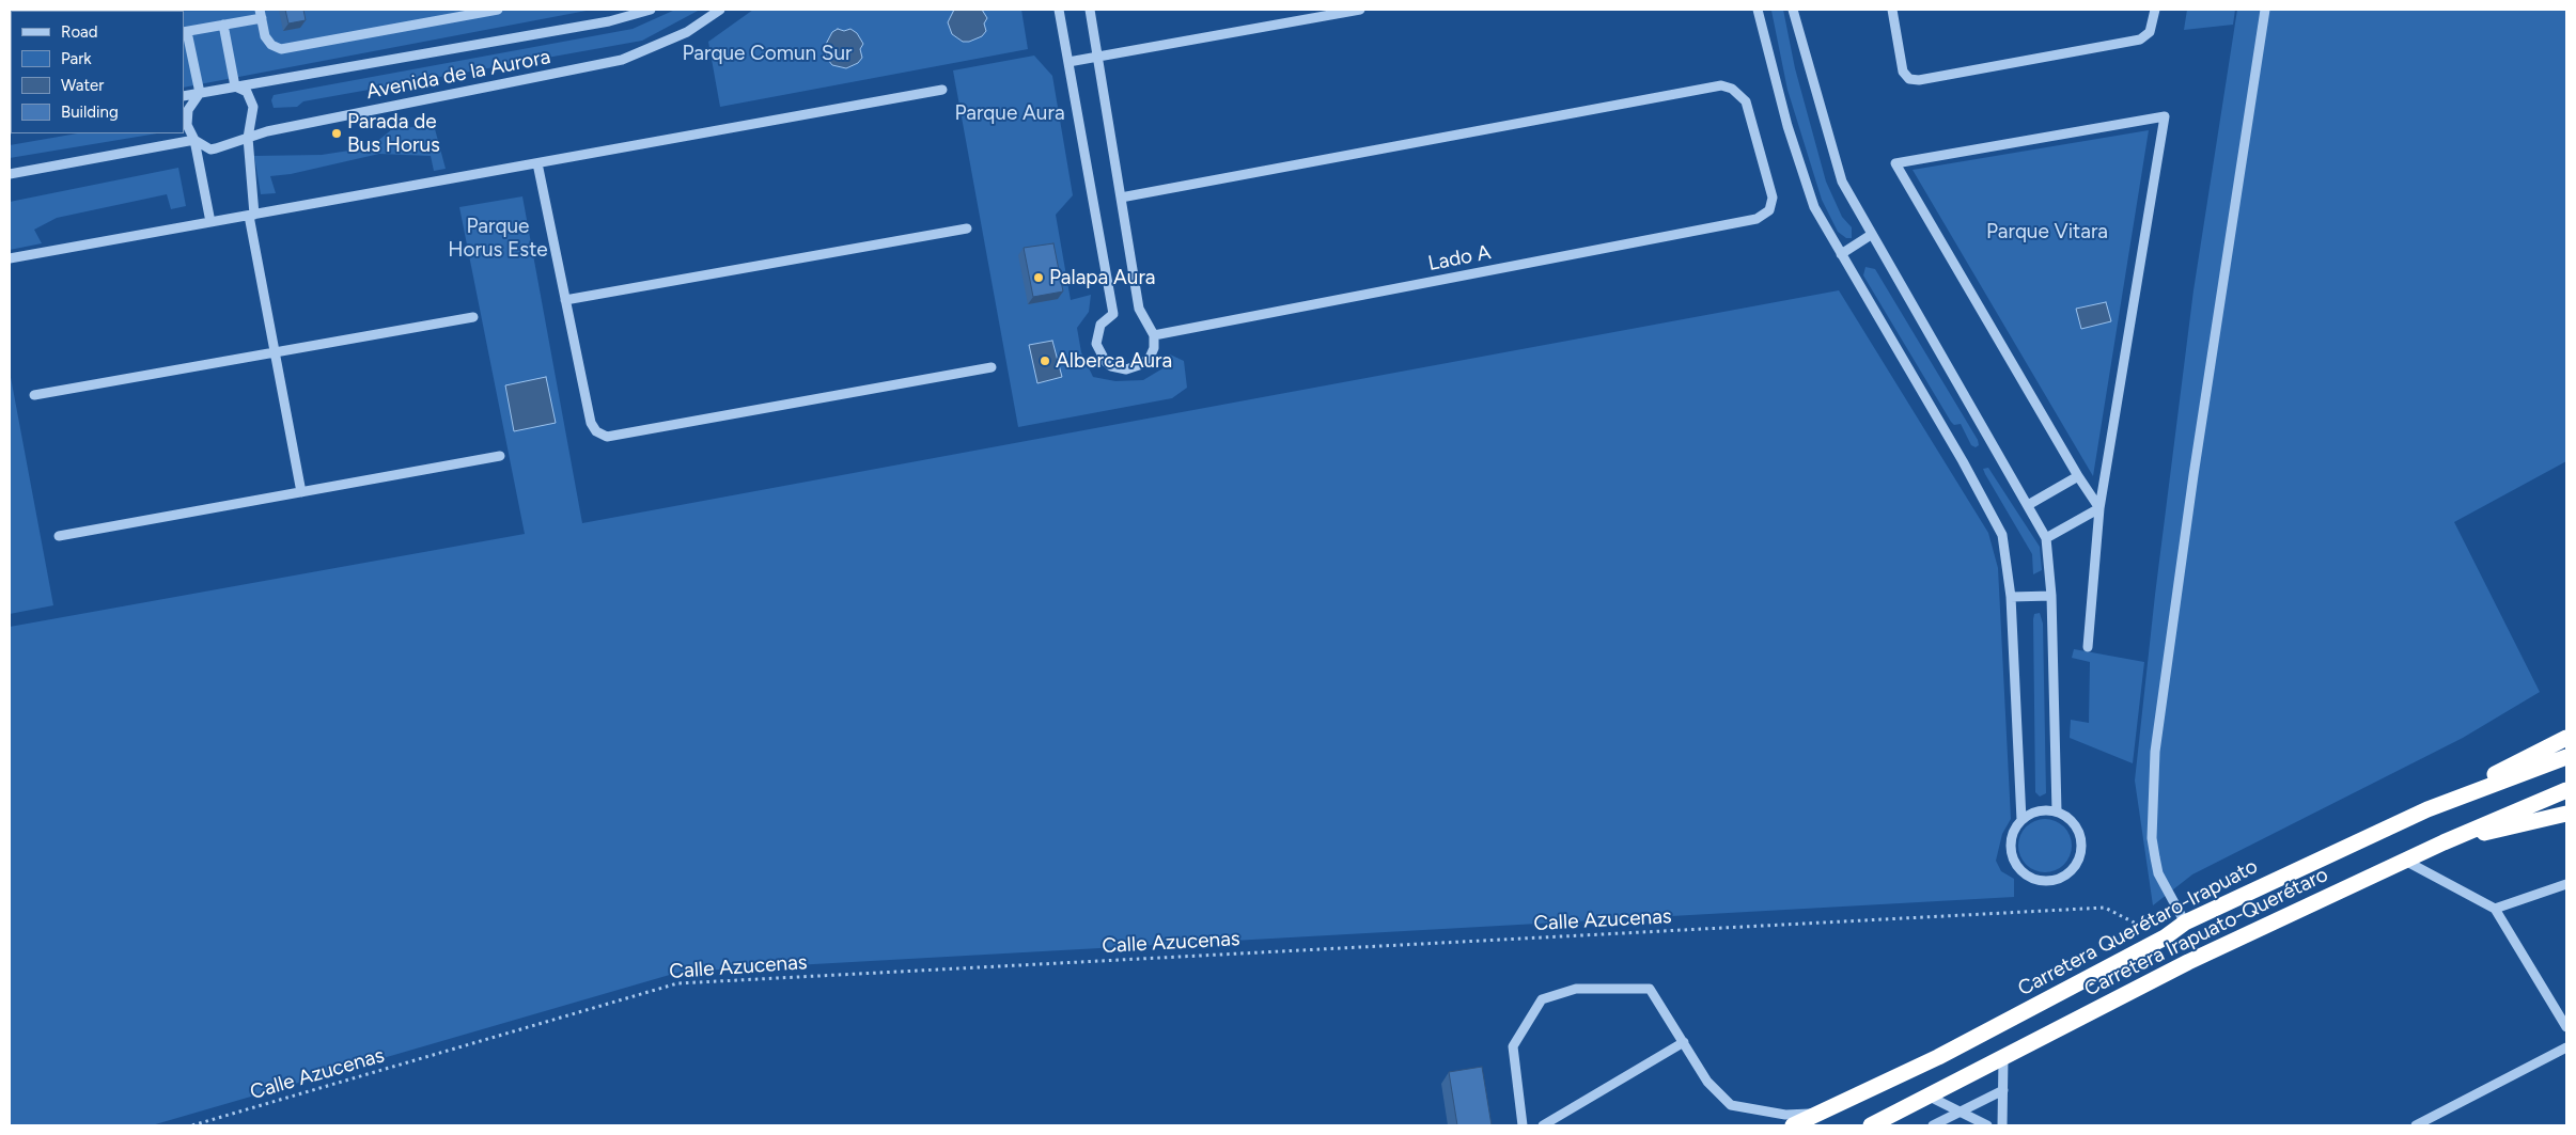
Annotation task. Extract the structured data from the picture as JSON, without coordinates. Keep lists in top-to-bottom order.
{
  "streets": {
    "highway": ["Carretera Querétaro-Irapuato", "Carretera Irapuato-Querétaro"],
    "street": ["Avenida de la Aurora", "Lado A"],
    "path": ["Calle Azucenas"]
  },
  "crossings": [
    ["Calle Azucenas", "Carretera Querétaro-Irapuato"]
  ],
  "parks": [
    "Parque Comun Sur",
    "Parque Aura",
    "Parque Horus Este",
    "Parque Vitara"
  ],
  "places": ["Parada de Bus Horus", "Palapa Aura", "Alberca Aura"],
  "legend": [
    "Road",
    "Park",
    "Water",
    "Building"
  ]
}
